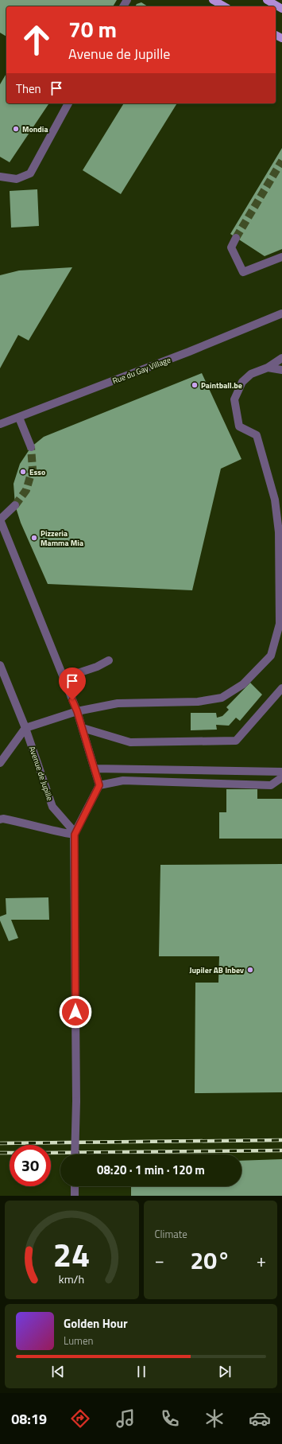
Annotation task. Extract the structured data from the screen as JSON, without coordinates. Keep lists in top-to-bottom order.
{
  "streets": {
    "street": ["Rue du Gay Village", "Avenue de Jupille"]
  },
  "places": [
    "Mondia",
    "Paintball.be",
    "Esso",
    "Pizzeria Mamma Mia",
    "Jupiler AB Inbev"
  ],
  "page": {
    "turn": ["70 m", "Avenue de Jupille"],
    "then": "Then",
    "limit": "30",
    "trip": "08:20 · 1 min · 120 m",
    "tile": "Climate",
    "heat": ["−", "20°", "+"],
    "song": ["Golden Hour", "Lumen"],
    "tabs": "08:19",
    "gauge": ["24", "km/h"]
  }
}
